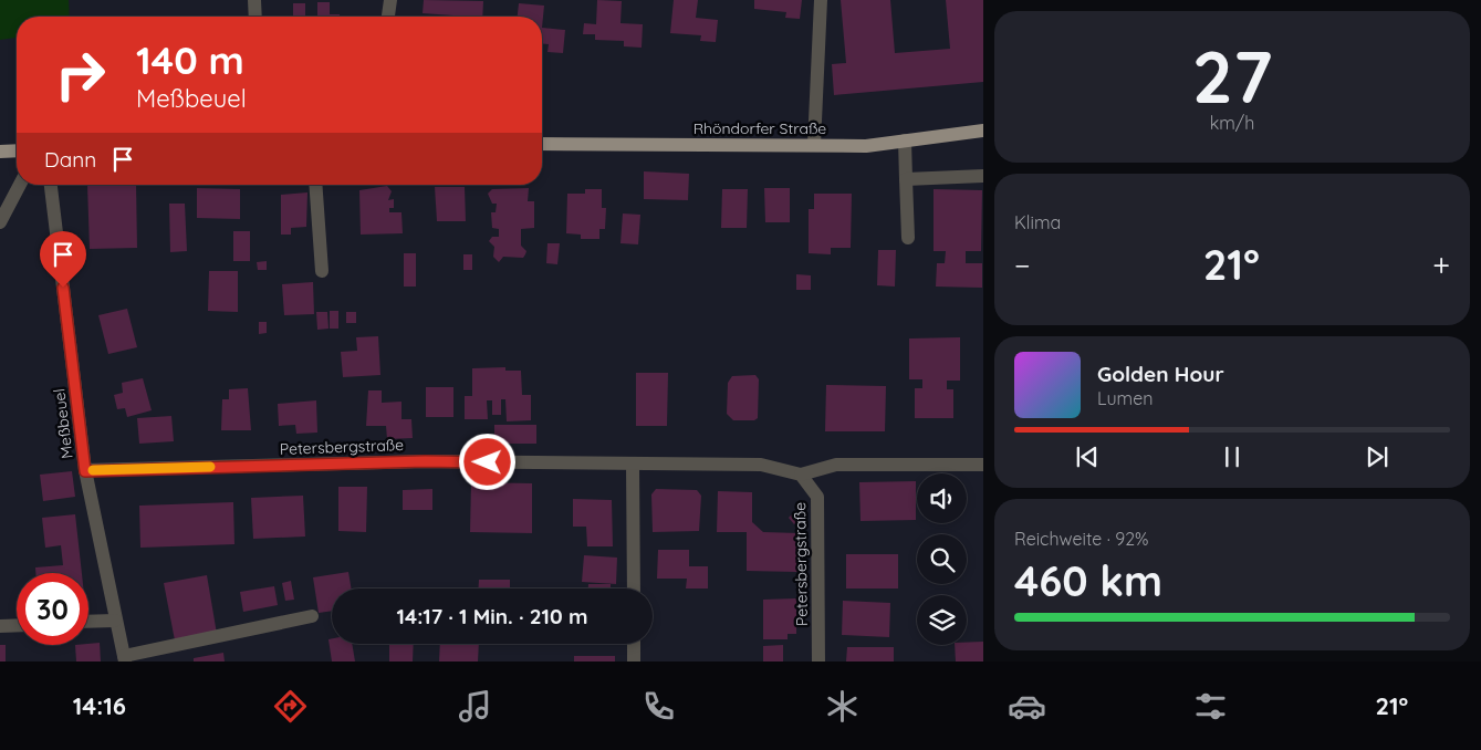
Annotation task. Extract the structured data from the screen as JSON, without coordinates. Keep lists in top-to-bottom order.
{
  "streets": {
    "main road": ["Rhöndorfer Straße"],
    "street": ["Meßbeuel", "Petersbergstraße"]
  },
  "crossings": [
    ["Meßbeuel", "Petersbergstraße"]
  ],
  "page": {
    "tile": [
      ["27", "km/h"],
      "Klima",
      ["Reichweite · 92%", "460 km"]
    ],
    "turn": ["140 m", "Meßbeuel"],
    "then": "Dann",
    "heat": ["−", "21°", "+"],
    "song": ["Golden Hour", "Lumen"],
    "limit": "30",
    "trip": "14:17 · 1 Min. · 210 m",
    "tabs": ["14:16", "21°"]
  }
}
